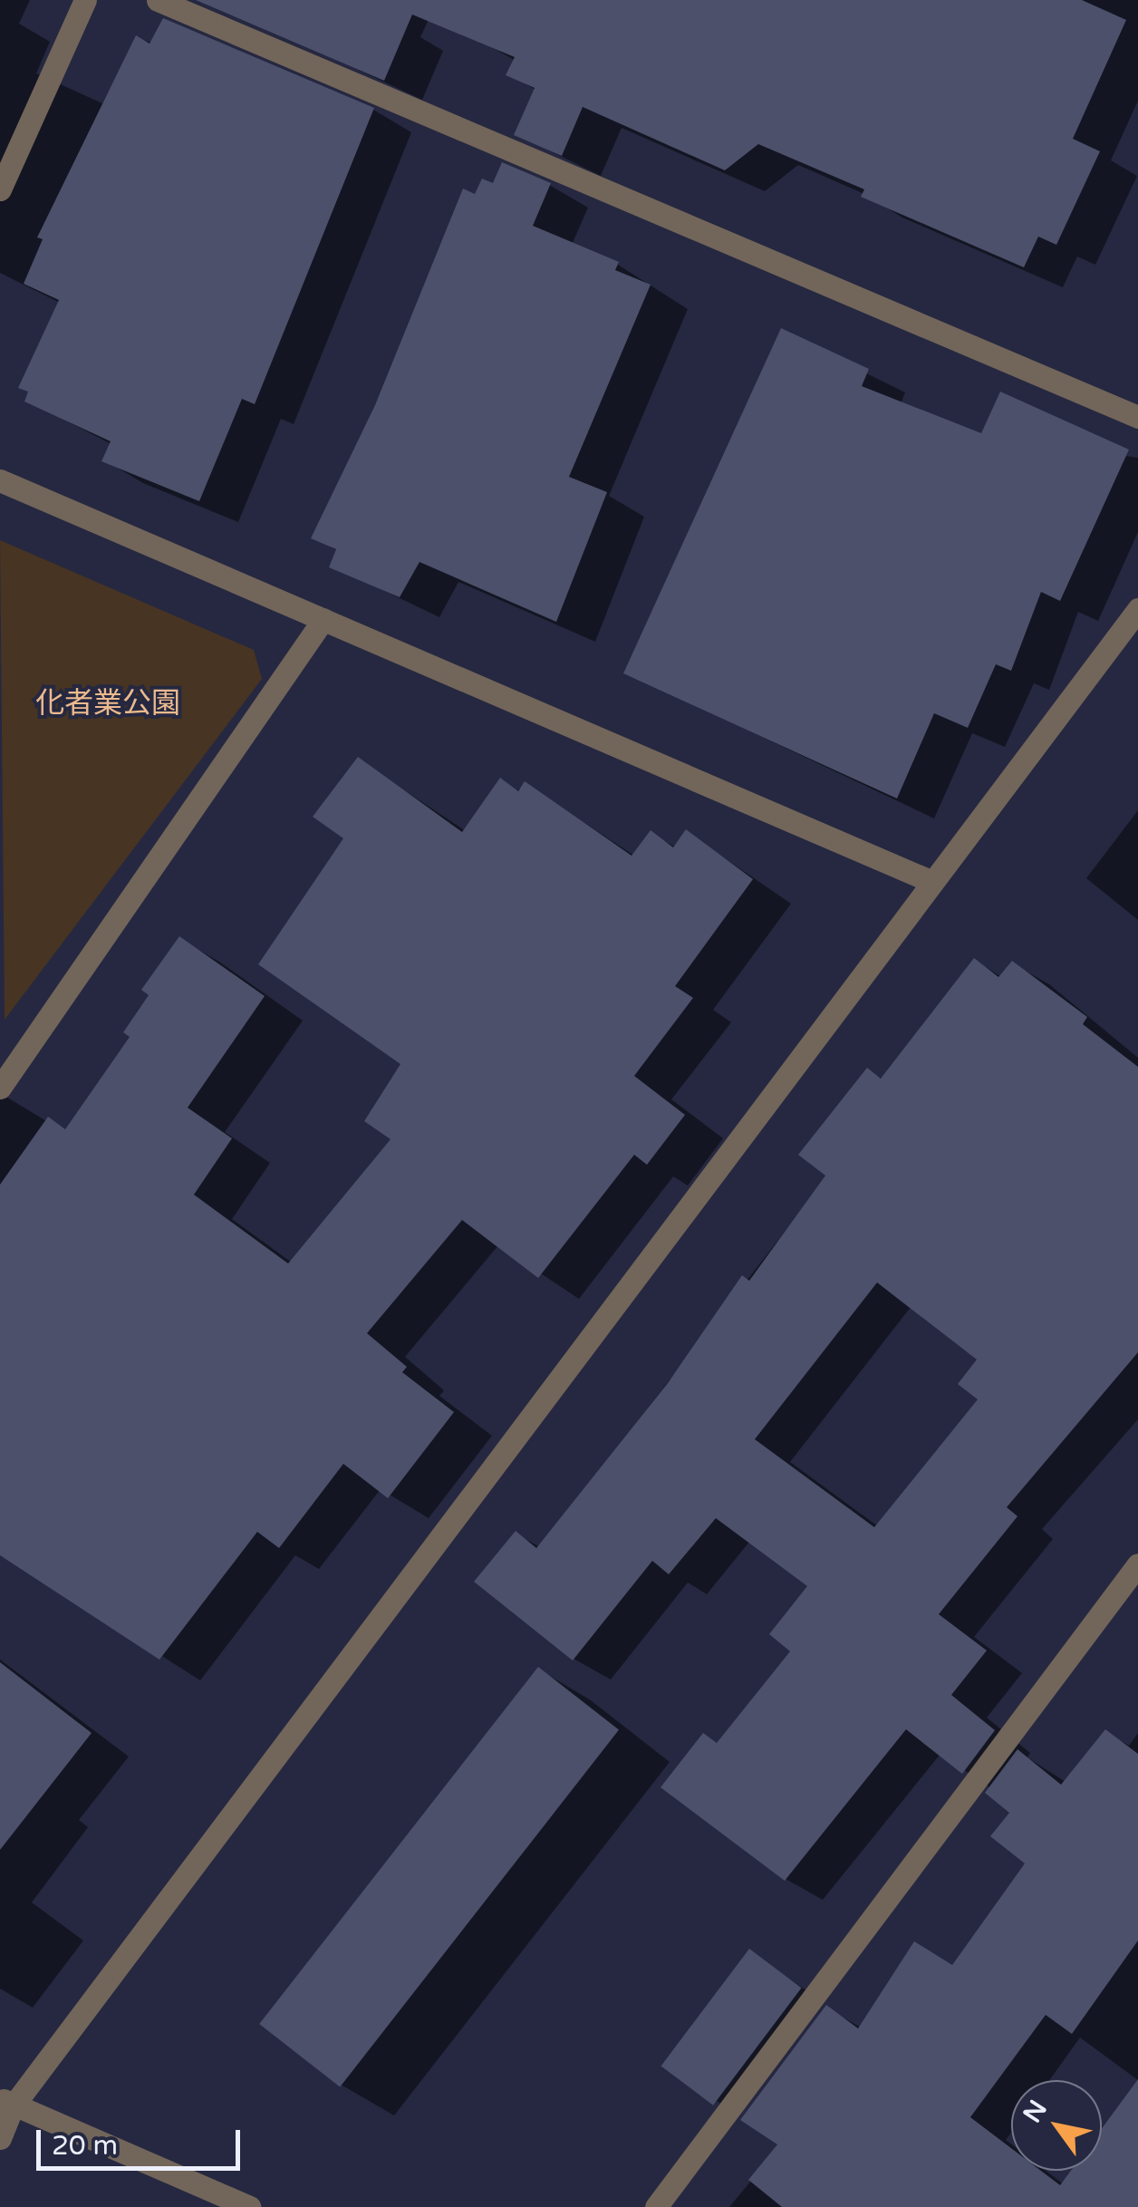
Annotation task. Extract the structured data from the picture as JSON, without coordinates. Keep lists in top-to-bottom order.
{
  "parks": ["化者業公園"],
  "scale_bar": "20 m",
  "north": "top left"
}
